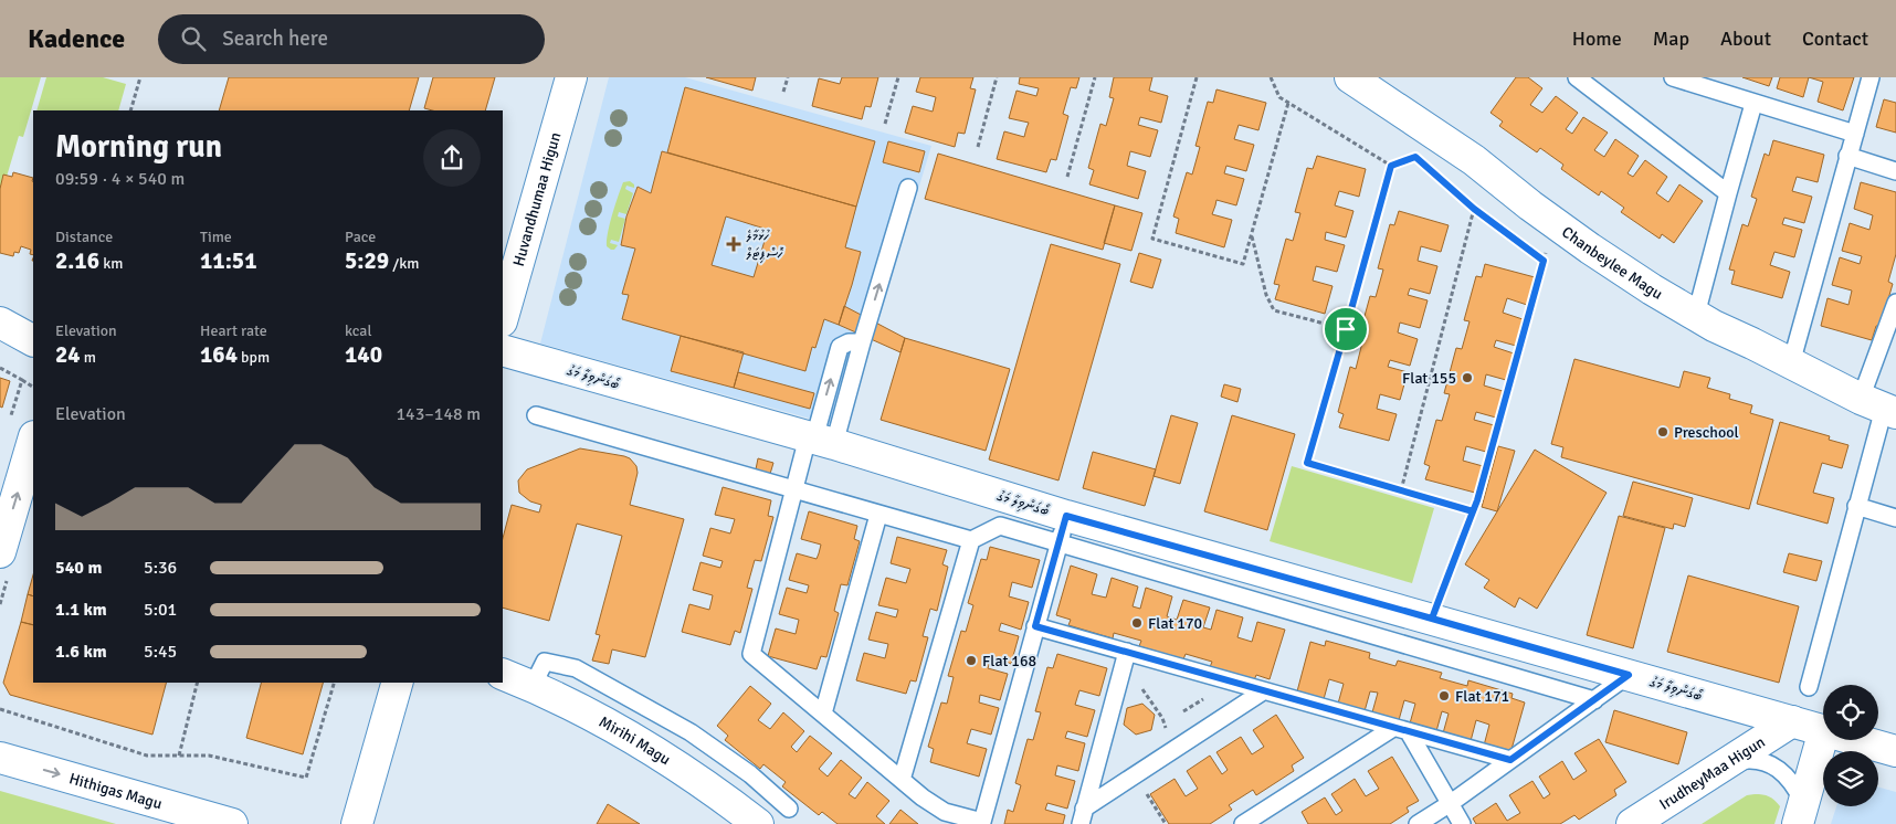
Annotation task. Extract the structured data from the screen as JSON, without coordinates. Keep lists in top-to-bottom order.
{
  "streets": {
    "street": [
      "Huvandhumaa Higun",
      "Chanbeylee Magu",
      "ބޯގަންވިލާ މަގު",
      "Mirihi Magu",
      "IrudheyMaa Higun",
      "Hithigas Magu"
    ]
  },
  "crossings": [
    ["ބޯގަންވިލާ މަގު", "IrudheyMaa Higun"]
  ],
  "one_way": ["Hithigas Magu"],
  "places": {
    "health": ["ހުޅުމާލެ ހޮސްޕިޓަލް"],
    "other": [
      "Flat 155",
      "Preschool",
      "Flat 170",
      "Flat 168",
      "Flat 171"
    ]
  },
  "page": {
    "header": "Kadence",
    "search": "Search here",
    "nav": [
      "Home",
      "Map",
      "About",
      "Contact"
    ],
    "heading": ["Morning run", "09:59 · 4 × 540 m"],
    "stats": [
      ["Distance", "2.16 km"],
      ["Time", "11:51"],
      ["Pace", "5:29 /km"],
      ["Elevation", "24 m"],
      ["Heart rate", "164 bpm"],
      ["kcal", "140"]
    ],
    "chart": ["Elevation", "143–148 m"],
    "list": [
      {
        "name": "540 m",
        "note": "5:36"
      },
      {
        "name": "1.1 km",
        "note": "5:01"
      },
      {
        "name": "1.6 km",
        "note": "5:45"
      }
    ]
  }
}
